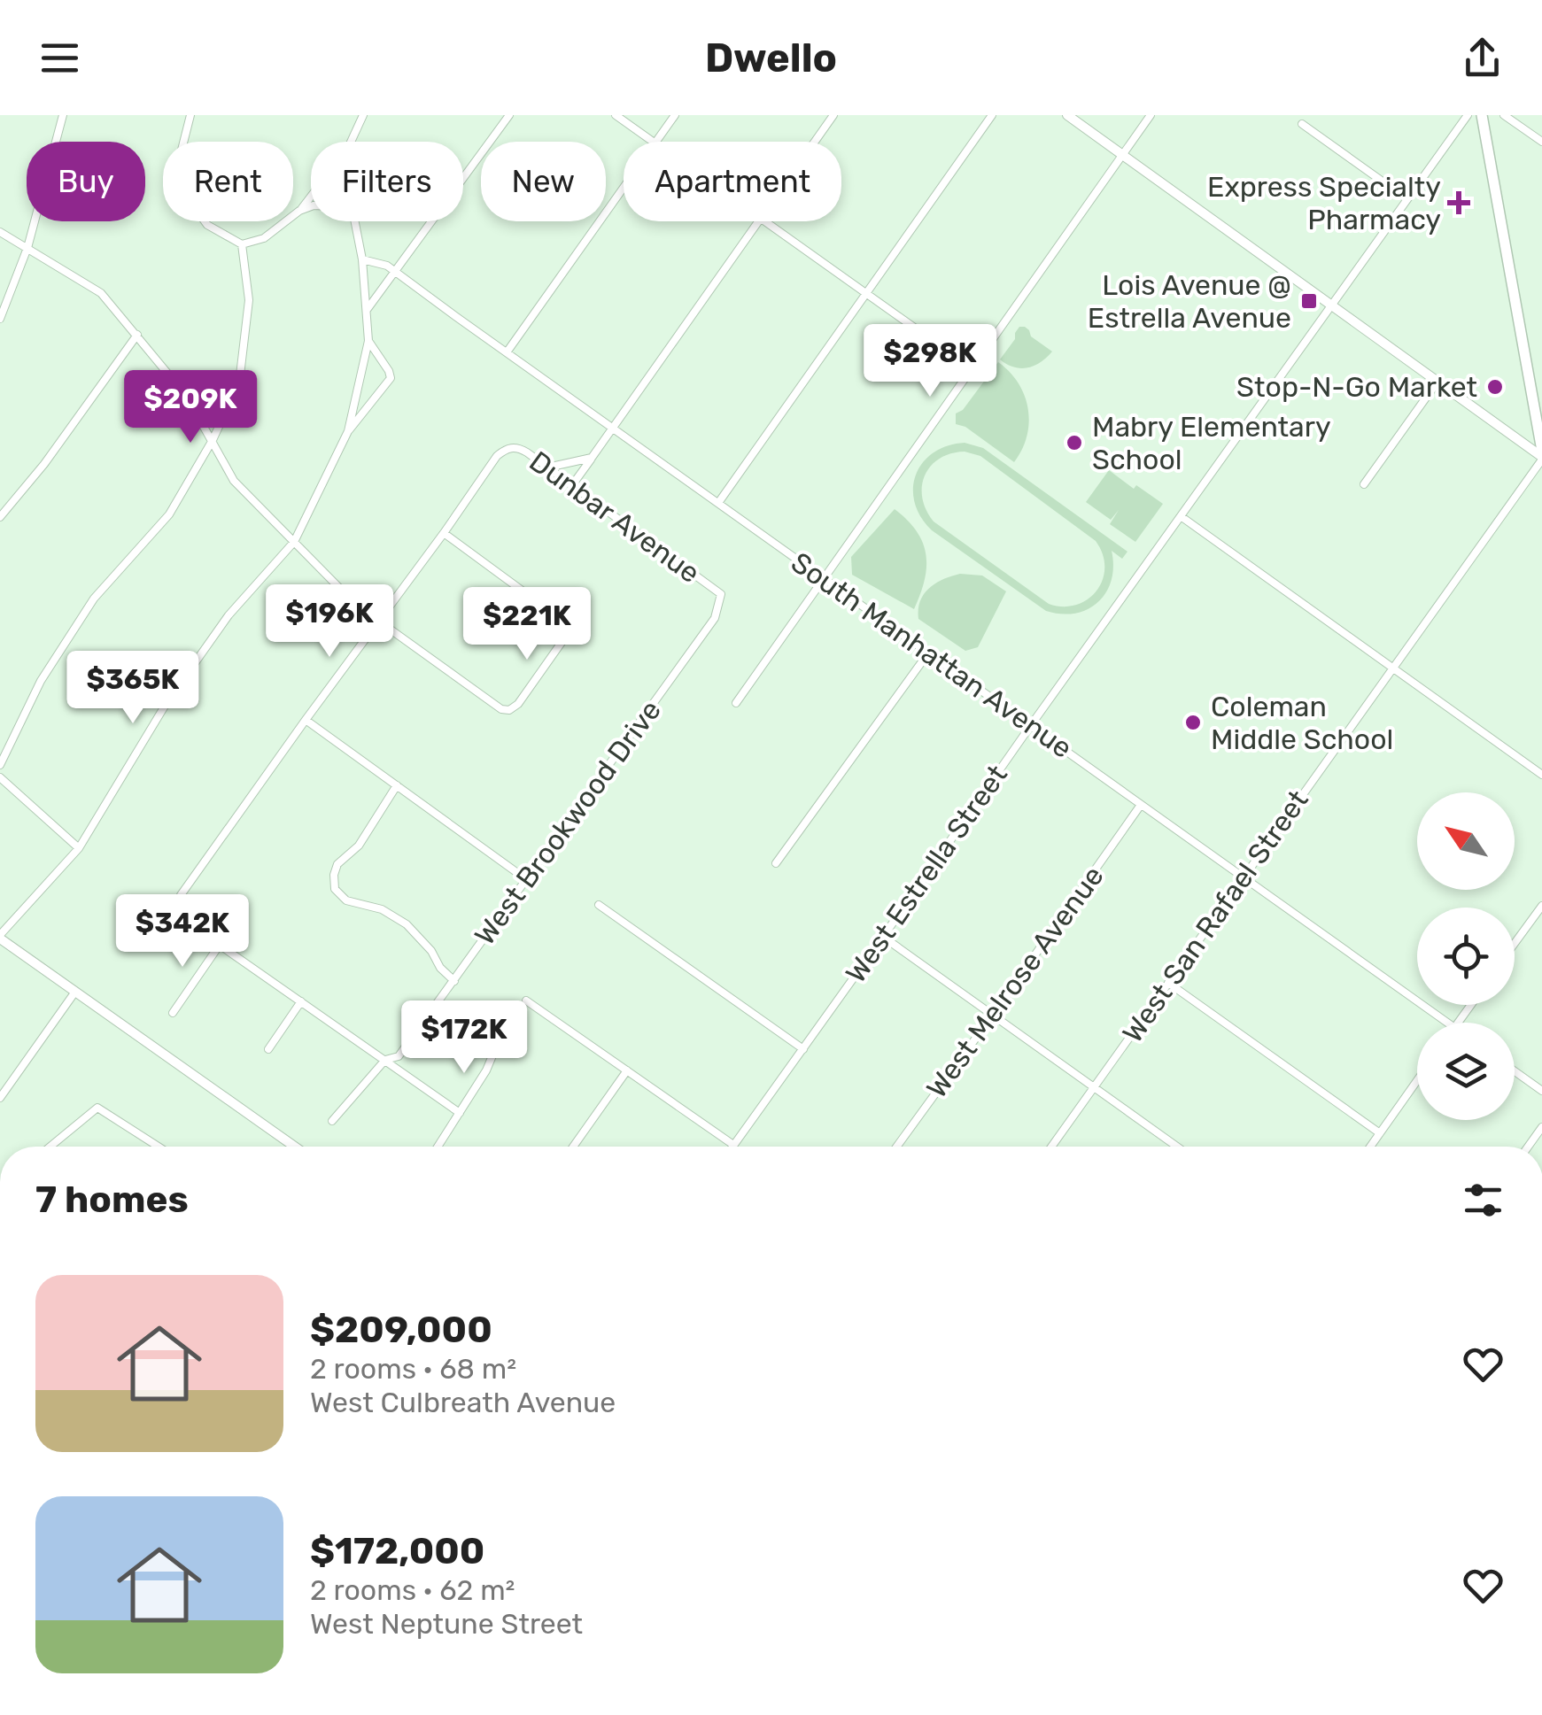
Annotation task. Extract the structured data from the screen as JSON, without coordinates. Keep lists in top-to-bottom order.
{
  "streets": {
    "street": [
      "Dunbar Avenue",
      "South Manhattan Avenue",
      "West Brookwood Drive",
      "West Estrella Street",
      "West San Rafael Street",
      "West Melrose Avenue"
    ]
  },
  "crossings": [
    ["Dunbar Avenue", "West Brookwood Drive"],
    ["South Manhattan Avenue", "West Estrella Street"],
    ["South Manhattan Avenue", "West San Rafael Street"],
    ["South Manhattan Avenue", "West Melrose Avenue"]
  ],
  "places": {
    "health": ["Express Specialty Pharmacy"],
    "transit": ["Lois Avenue @ Estrella Avenue"],
    "other": ["Stop-N-Go Market", "Mabry Elementary School", "Coleman Middle School"]
  },
  "north": "top left",
  "page": {
    "header": "Dwello",
    "chip": [
      "Buy",
      "Rent",
      "Filters",
      "New",
      "Apartment"
    ],
    "price": [
      "$298K",
      "$209K",
      "$196K",
      "$221K",
      "$365K",
      "$342K",
      "$172K"
    ],
    "heading": "7 homes",
    "list": [
      {
        "name": "$209,000",
        "note": "2 rooms · 68 m² · West Culbreath Avenue"
      },
      {
        "name": "$172,000",
        "note": "2 rooms · 62 m² · West Neptune Street"
      }
    ]
  }
}
